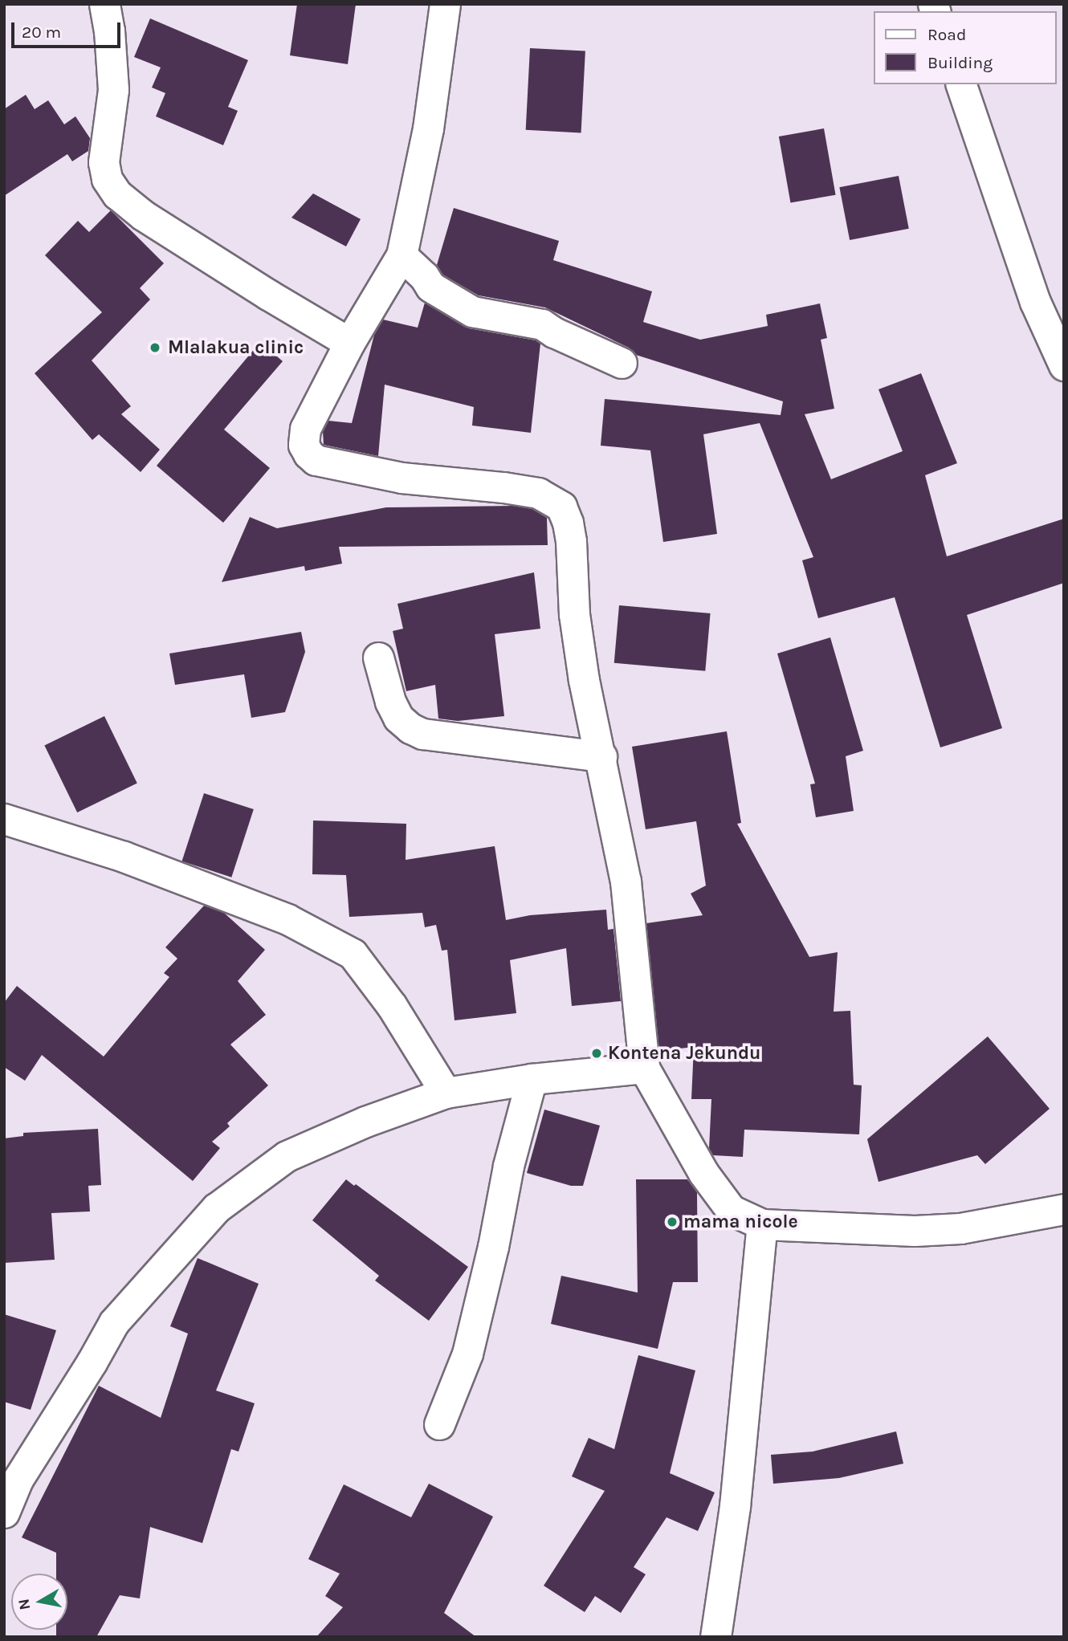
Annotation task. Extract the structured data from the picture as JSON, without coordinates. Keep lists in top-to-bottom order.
{
  "places": ["Mlalakua clinic", "Kontena Jekundu", "mama nicole"],
  "legend": ["Road", "Building"],
  "scale_bar": "20 m",
  "north": "left"
}
